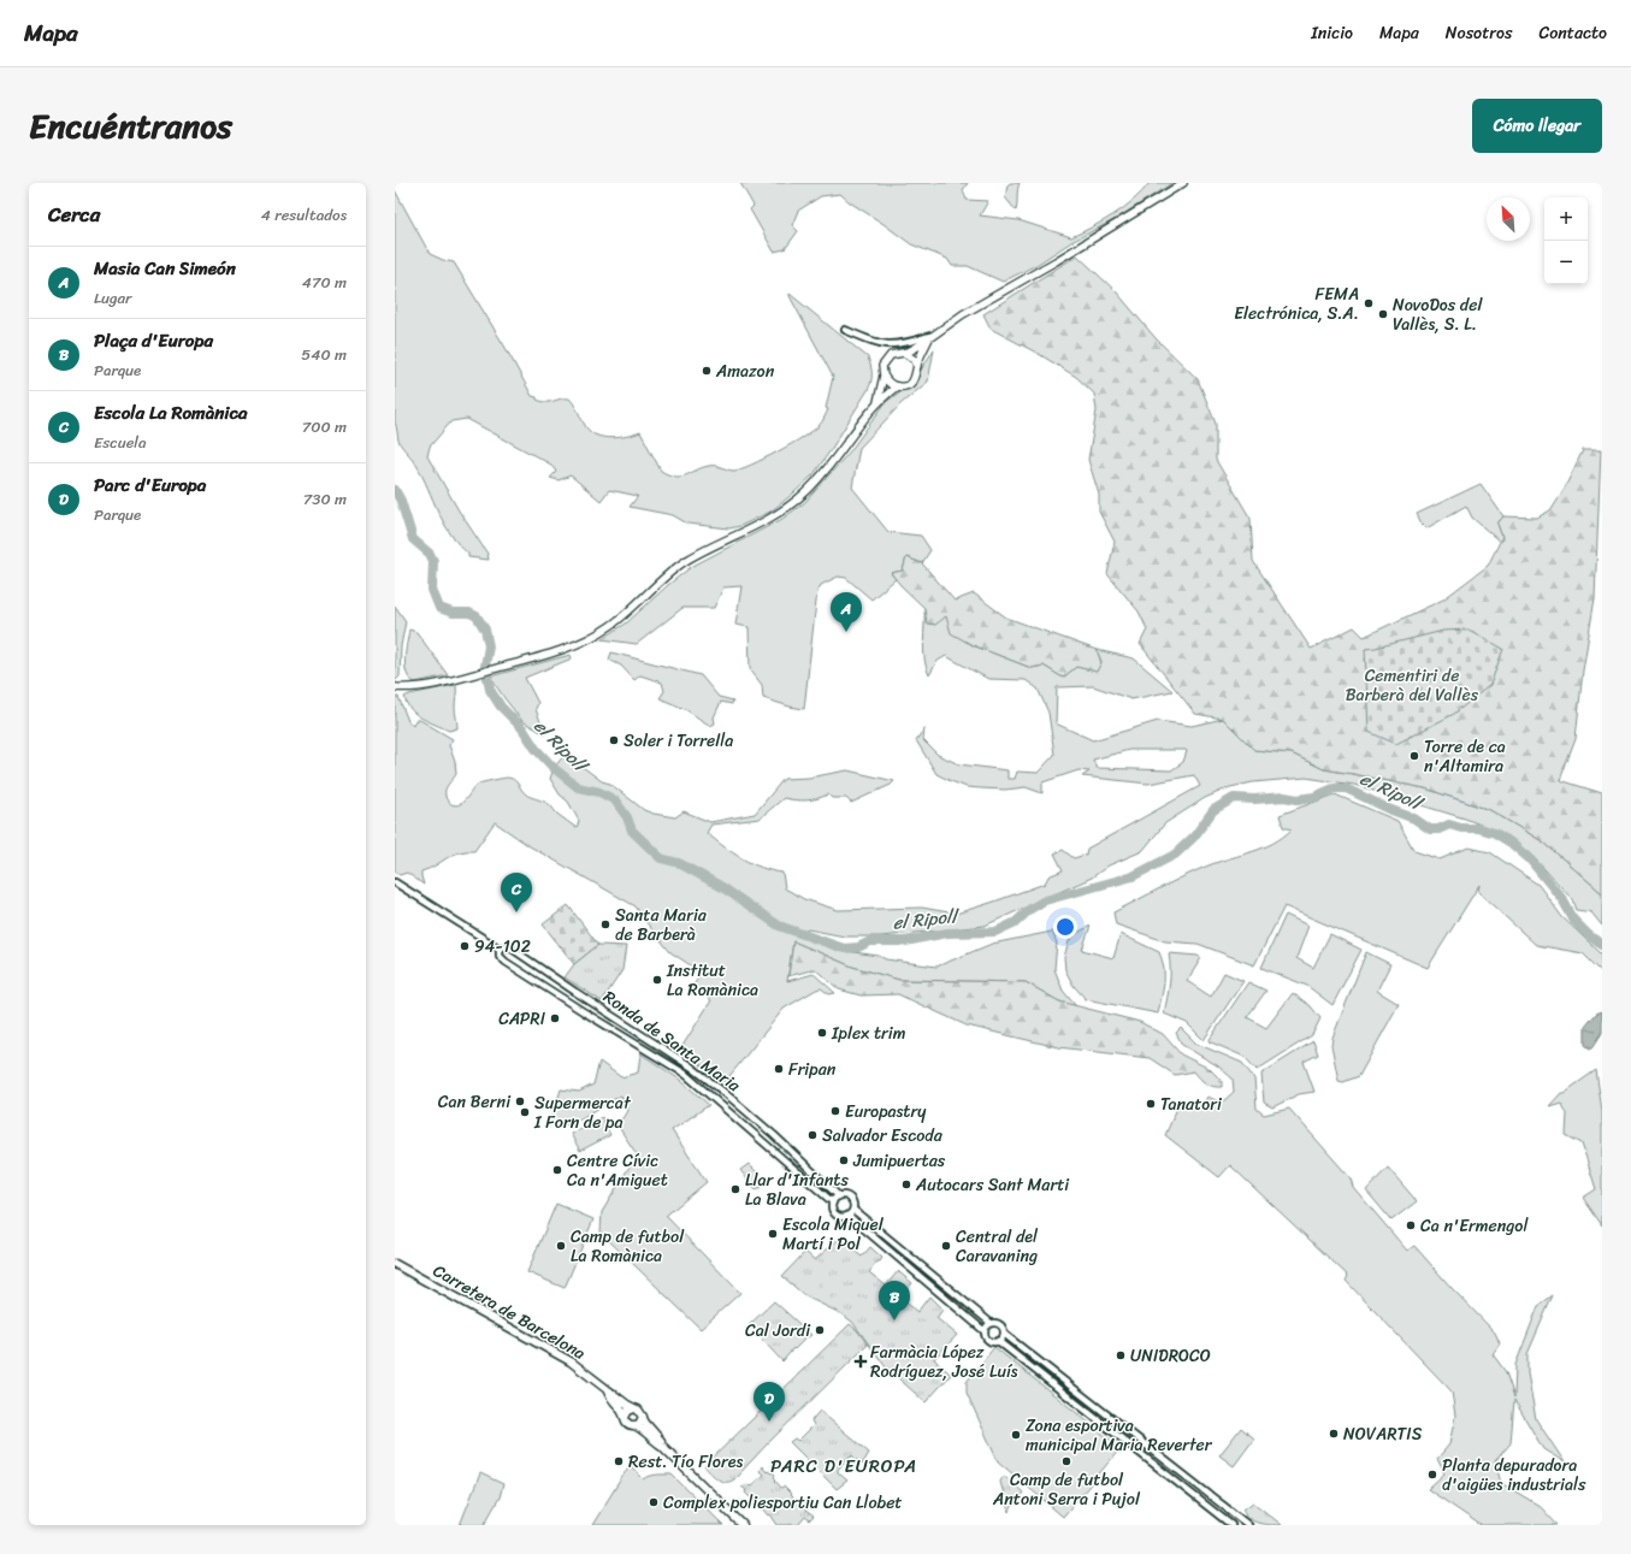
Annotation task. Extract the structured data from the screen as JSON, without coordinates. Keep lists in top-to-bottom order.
{
  "streets": {
    "main road": ["Carretera de Barcelona"],
    "street": ["Ronda de Santa Maria"]
  },
  "districts": ["PARC D'EUROPA"],
  "water": ["el Ripoll"],
  "parks": ["Cementiri de Barberà del Vallès"],
  "places": {
    "other": [
      "FEMA Electrónica, S.A.",
      "NovoDos del Vallès, S. L.",
      "Amazon",
      "Soler i Torrella",
      "Torre de ca n'Altamira",
      "Santa Maria de Barberà",
      "94-102",
      "Institut La Romànica",
      "CAPRI",
      "Iplex trim",
      "Fripan",
      "Can Berni",
      "Tanatori",
      "Europastry",
      "Supermercat I Forn de pa",
      "Salvador Escoda",
      "Jumipuertas",
      "Centre Cívic Ca n'Amiguet",
      "Autocars Sant Marti",
      "Llar d'Infants La Blava",
      "Ca n'Ermengol",
      "Escola Miquel Martí i Pol",
      "Camp de futbol La Romànica",
      "Central del Caravaning",
      "Cal Jordi",
      "UNIDROCO",
      "NOVARTIS",
      "Zona esportiva municipal Maria Reverter",
      "Rest. Tío Flores",
      "Camp de futbol Antoni Serra i Pujol",
      "Planta depuradora d'aigües industrials",
      "Complex poliesportiu Can Llobet"
    ],
    "health": ["Farmàcia López Rodríguez, José Luís"]
  },
  "north": "top left",
  "page": {
    "header": "Mapa",
    "nav": [
      "Inicio",
      "Mapa",
      "Nosotros",
      "Contacto"
    ],
    "title": "Encuéntranos",
    "buttons": "Cómo llegar",
    "heading": ["Cerca", "4 resultados"],
    "map_buttons": ["+", "−"],
    "list": [
      {
        "mark": "A",
        "name": "Masia Can Simeón",
        "note": "Lugar",
        "value": "470 m"
      },
      {
        "mark": "B",
        "name": "Plaça d'Europa",
        "note": "Parque",
        "value": "540 m"
      },
      {
        "mark": "C",
        "name": "Escola La Romànica",
        "note": "Escuela",
        "value": "700 m"
      },
      {
        "mark": "D",
        "name": "Parc d'Europa",
        "note": "Parque",
        "value": "730 m"
      }
    ],
    "pins": [
      "A",
      "C",
      "B",
      "D"
    ]
  }
}
